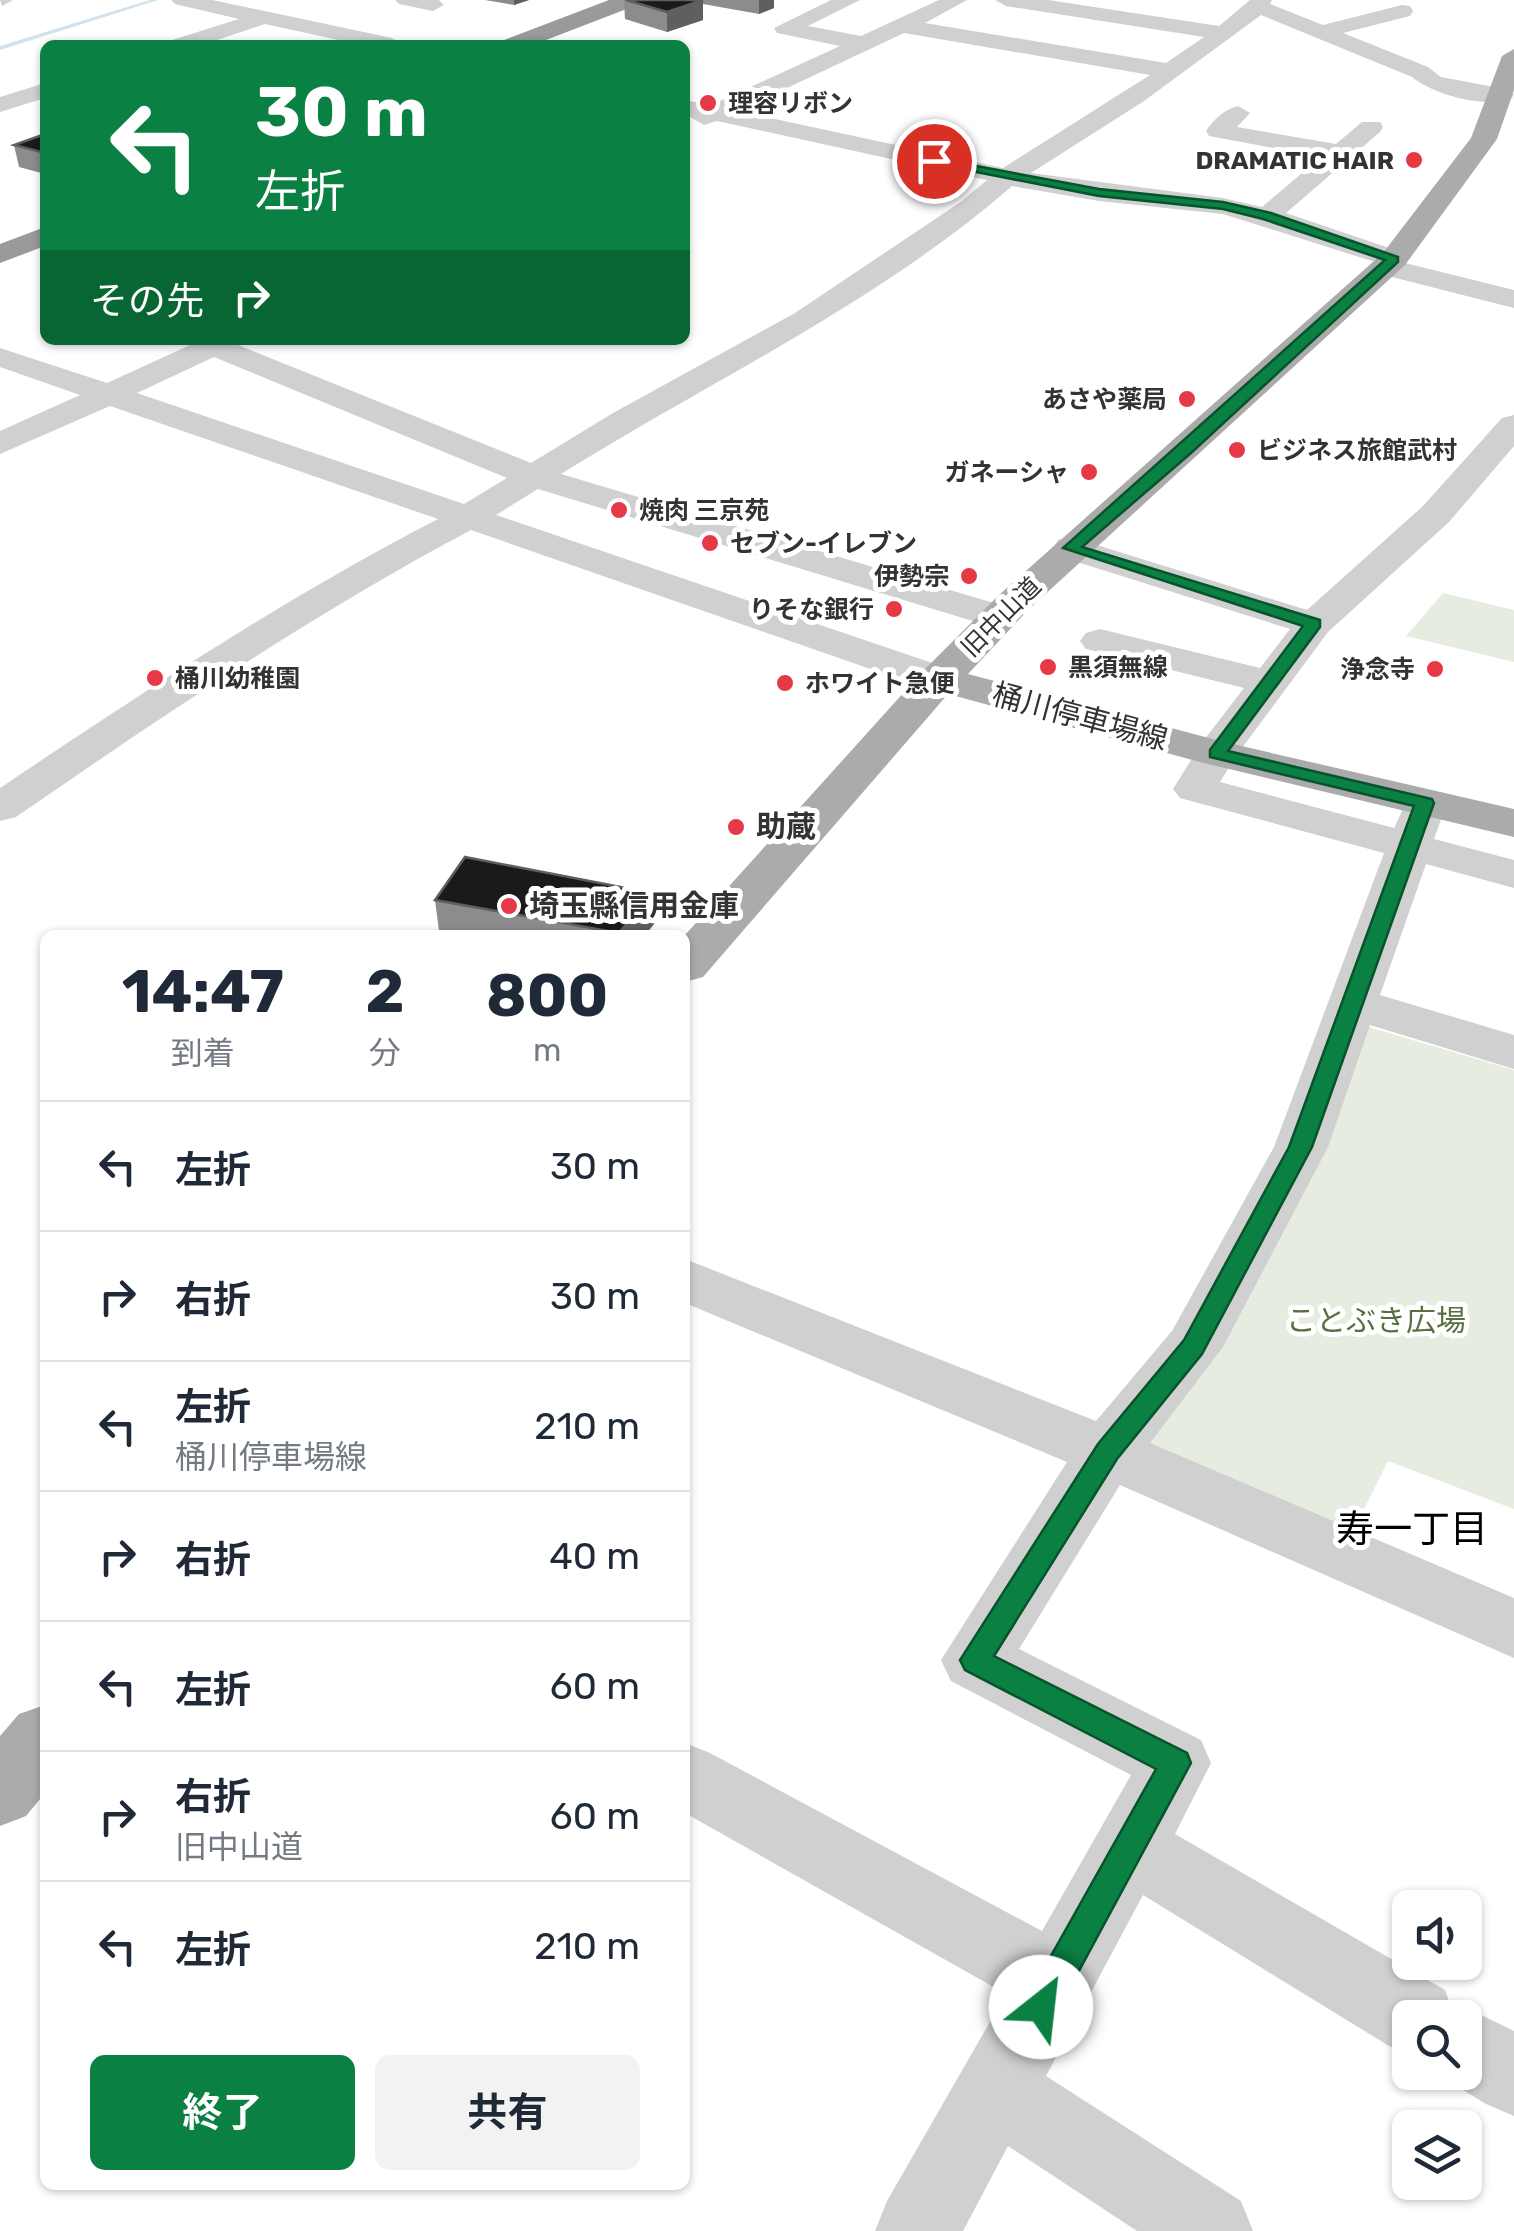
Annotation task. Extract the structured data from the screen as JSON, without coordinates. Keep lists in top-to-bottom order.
{
  "streets": {
    "main road": ["旧中山道", "桶川停車場線"]
  },
  "crossings": [
    ["旧中山道", "桶川停車場線"]
  ],
  "districts": ["寿一丁目"],
  "parks": ["ことぶき広場"],
  "places": [
    "理容リボン",
    "DRAMATIC HAIR",
    "あさや薬局",
    "ビジネス旅館武村",
    "ガネーシャ",
    "焼肉 三京苑",
    "セブン-イレブン",
    "伊勢宗",
    "りそな銀行",
    "黒須無線",
    "浄念寺",
    "桶川幼稚園",
    "ホワイト急便",
    "助蔵",
    "埼玉縣信用金庫"
  ],
  "page": {
    "turn": ["30 m", "左折"],
    "then": "その先",
    "eta": [
      "14:47",
      "到着",
      "2",
      "分",
      "800",
      "m"
    ],
    "list": [
      {
        "name": "左折",
        "value": "30 m"
      },
      {
        "name": "右折",
        "value": "30 m"
      },
      {
        "name": "左折",
        "note": "桶川停車場線",
        "value": "210 m"
      },
      {
        "name": "右折",
        "value": "40 m"
      },
      {
        "name": "左折",
        "value": "60 m"
      },
      {
        "name": "右折",
        "note": "旧中山道",
        "value": "60 m"
      },
      {
        "name": "左折",
        "value": "210 m"
      }
    ],
    "buttons": ["終了", "共有"]
  }
}
